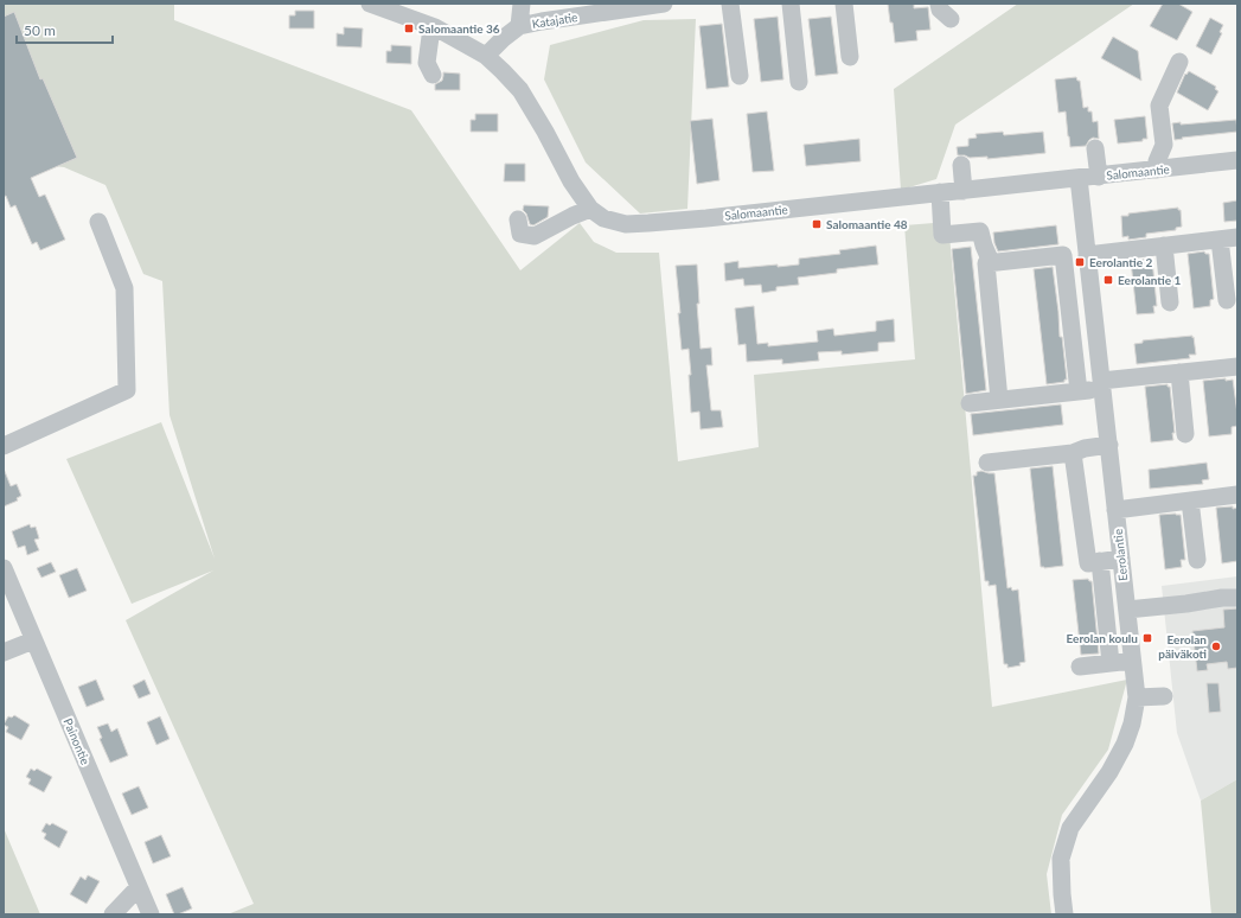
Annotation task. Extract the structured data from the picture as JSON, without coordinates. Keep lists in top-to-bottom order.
{
  "streets": {
    "street": [
      "Katajatie",
      "Salomaantie",
      "Eerolantie",
      "Painontie"
    ]
  },
  "crossings": [
    ["Katajatie", "Salomaantie"],
    ["Salomaantie", "Eerolantie"]
  ],
  "places": {
    "transit": [
      "Salomaantie 36",
      "Salomaantie 48",
      "Eerolantie 2",
      "Eerolantie 1",
      "Eerolan koulu"
    ],
    "other": ["Eerolan päiväkoti"]
  },
  "scale_bar": "50 m"
}
